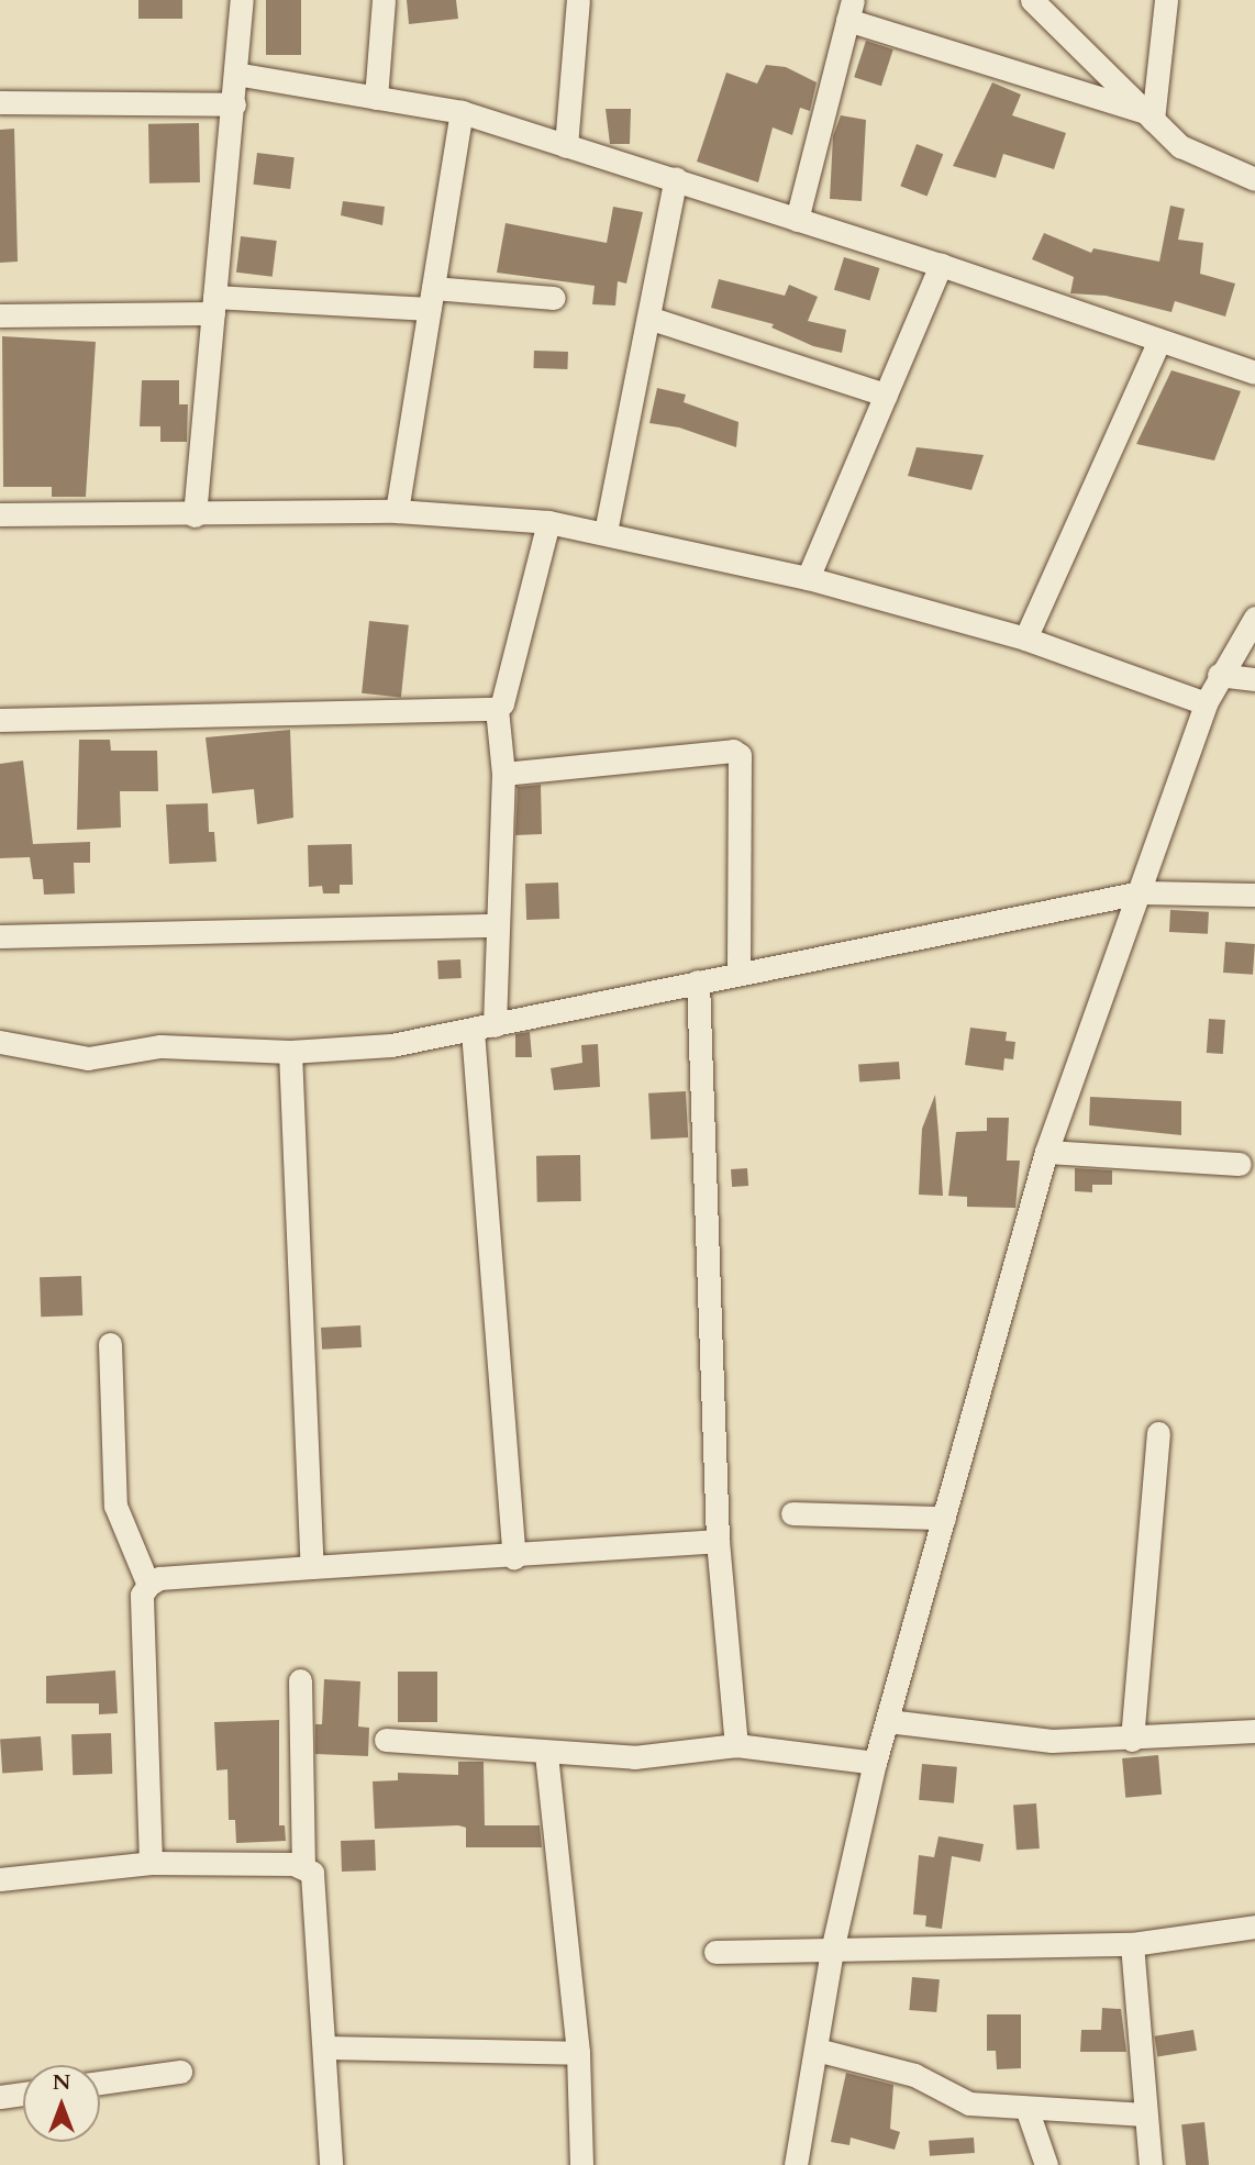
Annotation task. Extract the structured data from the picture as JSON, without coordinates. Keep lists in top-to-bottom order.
{
  "north": "top"
}
